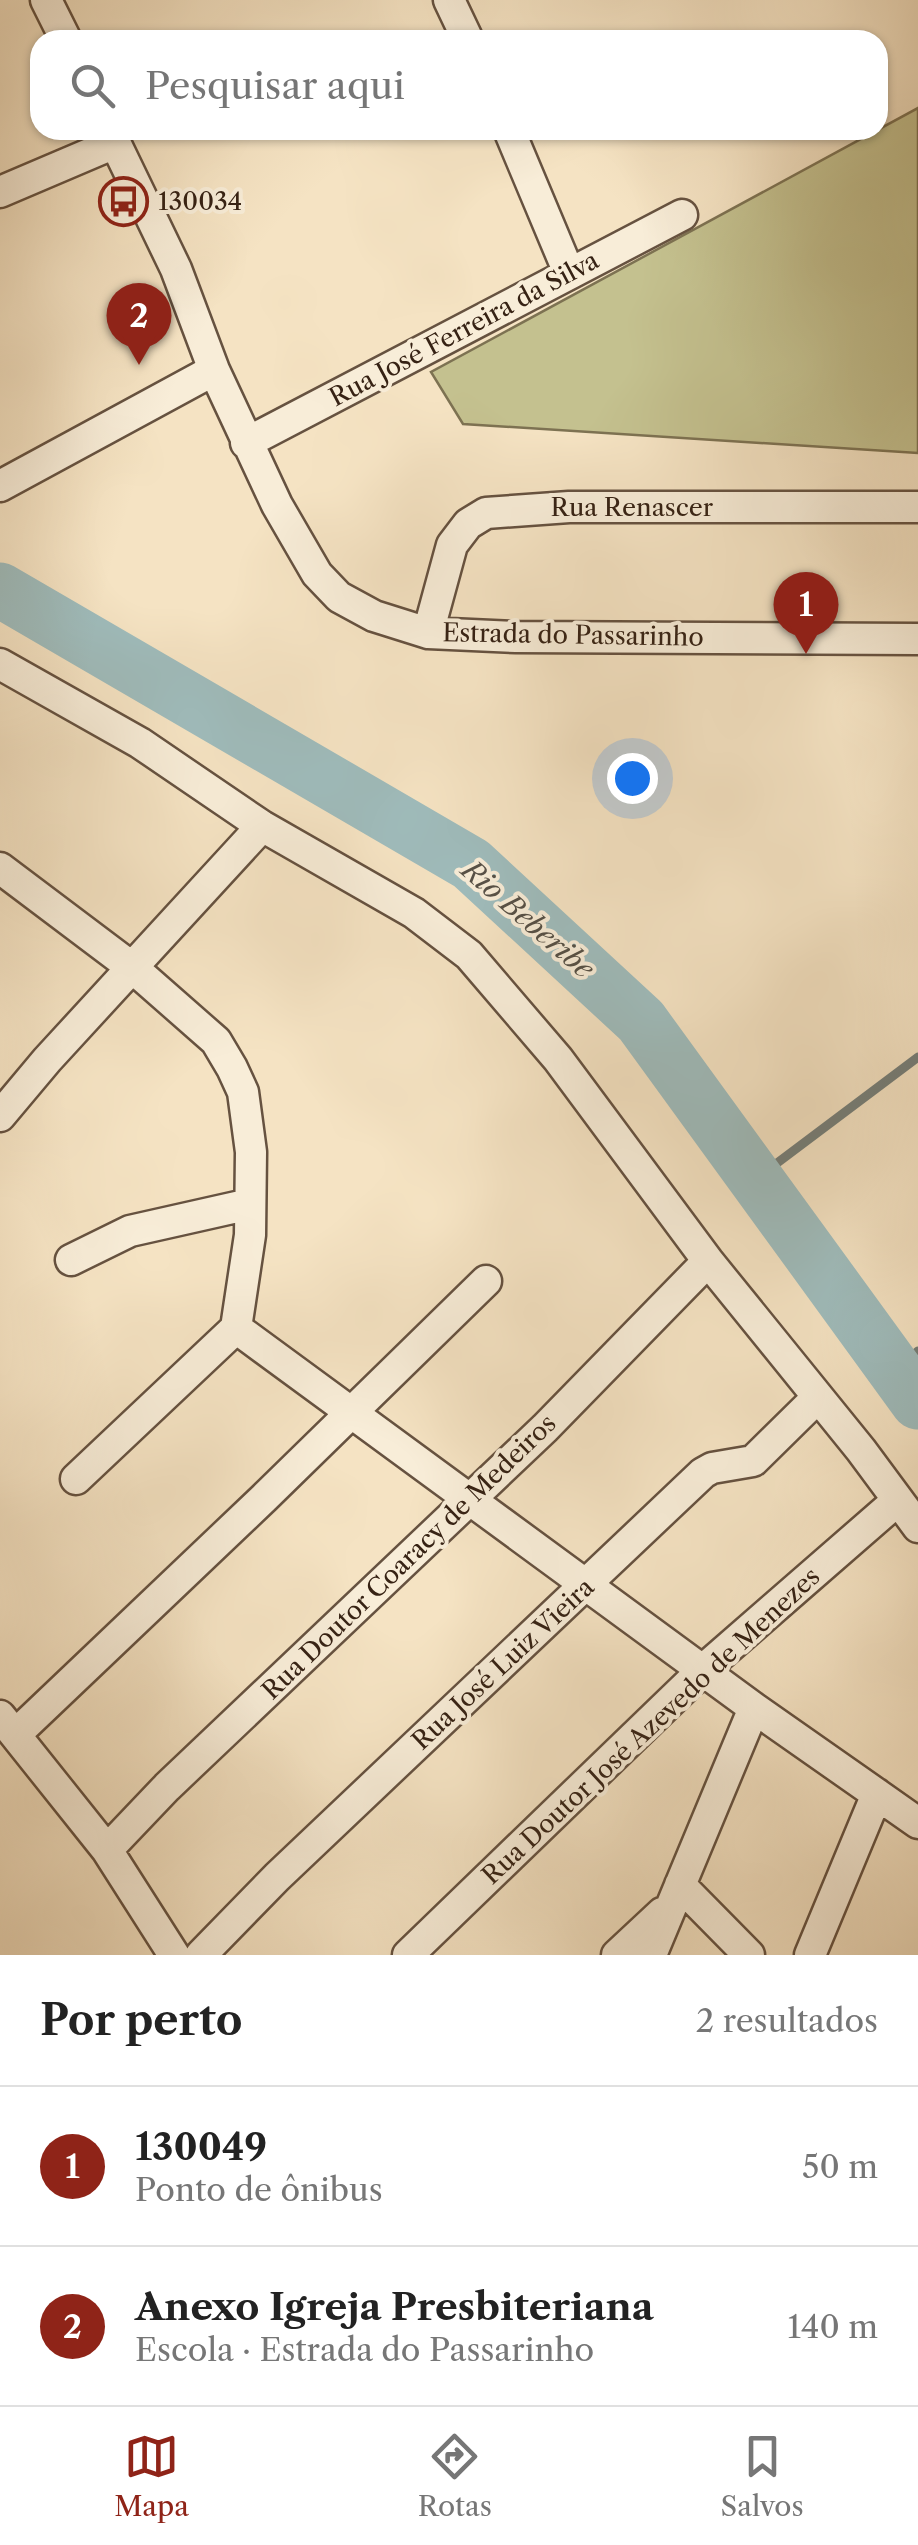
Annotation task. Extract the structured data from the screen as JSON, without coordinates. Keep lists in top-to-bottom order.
{
  "streets": {
    "street": [
      "Rua José Ferreira da Silva",
      "Rua Renascer",
      "Estrada do Passarinho",
      "Rua Doutor Coaracy de Medeiros",
      "Rua José Luiz Vieira",
      "Rua Doutor José Azevedo de Menezes"
    ]
  },
  "crossings": [
    ["Rua José Ferreira da Silva", "Estrada do Passarinho"],
    ["Rua Renascer", "Estrada do Passarinho"]
  ],
  "water": ["Rio Beberibe"],
  "places": {
    "bus stop": ["130034"]
  },
  "page": {
    "search": "Pesquisar aqui",
    "pins": ["2", "1"],
    "heading": ["Por perto", "2 resultados"],
    "list": [
      {
        "mark": "1",
        "name": "130049",
        "note": "Ponto de ônibus",
        "value": "50 m"
      },
      {
        "mark": "2",
        "name": "Anexo Igreja Presbiteriana",
        "note": "Escola · Estrada do Passarinho",
        "value": "140 m"
      }
    ],
    "nav": ["Mapa", "Rotas", "Salvos"]
  }
}
